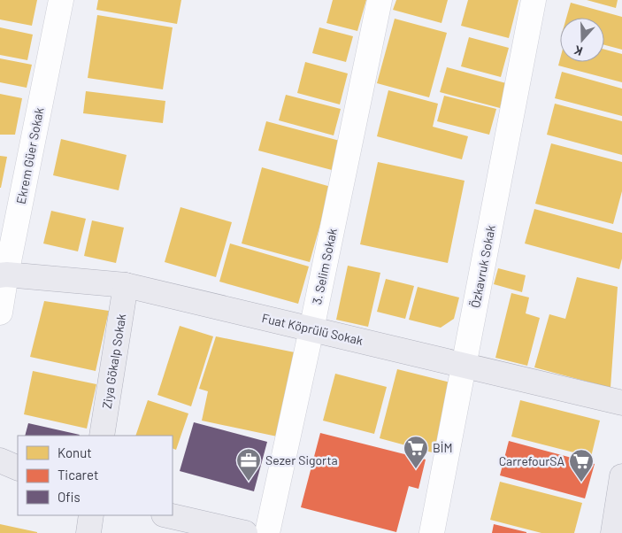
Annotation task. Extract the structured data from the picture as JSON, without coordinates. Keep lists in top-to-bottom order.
{
  "streets": {
    "main road": ["Fuat Köprülü Sokak", "Ziya Gökalp Sokak"],
    "street": ["Ekrem Güer Sokak", "3. Selim Sokak", "Özkavruk Sokak"]
  },
  "crossings": [
    ["Ekrem Güer Sokak", "Fuat Köprülü Sokak"],
    ["3. Selim Sokak", "Fuat Köprülü Sokak"],
    ["Özkavruk Sokak", "Fuat Köprülü Sokak"],
    ["Fuat Köprülü Sokak", "Ziya Gökalp Sokak"]
  ],
  "places": {
    "supermarket": ["BİM", "CarrefourSA"],
    "office": ["Sezer Sigorta"]
  },
  "legend": ["Konut", "Ticaret", "Ofis"],
  "north": "bottom"
}
